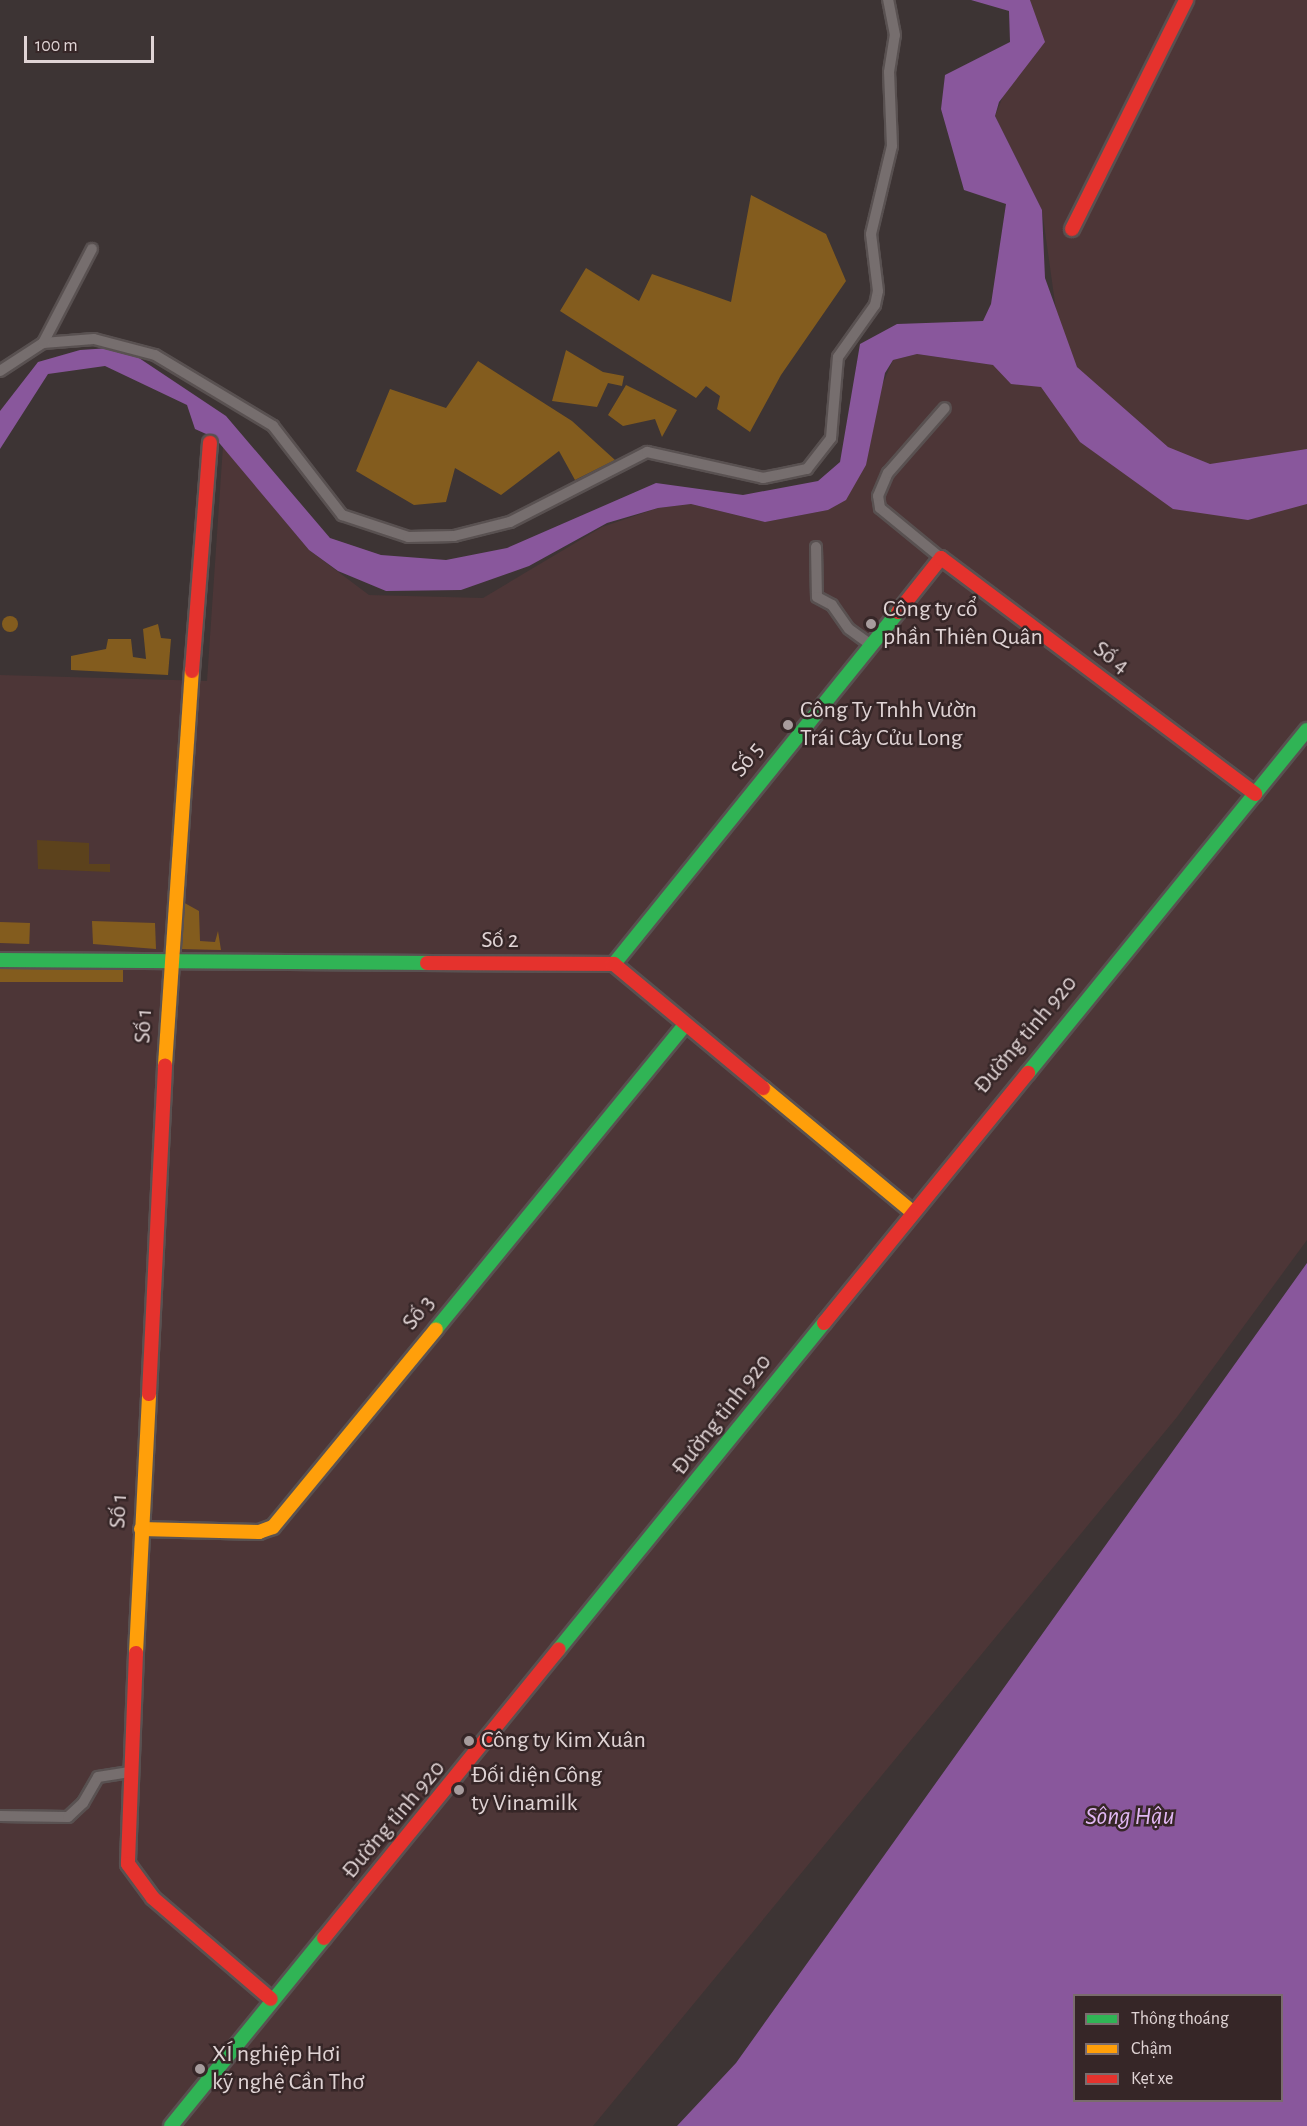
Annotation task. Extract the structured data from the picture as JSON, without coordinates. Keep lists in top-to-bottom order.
{
  "streets": {
    "street": [
      "Số 4",
      "Số 5",
      "Số 2",
      "Số 1",
      "Đường tỉnh 920",
      "Số 3"
    ]
  },
  "crossings": [
    ["Số 4", "Số 5"],
    ["Số 4", "Đường tỉnh 920"],
    ["Số 5", "Số 2"],
    ["Số 2", "Số 1"],
    ["Số 1", "Đường tỉnh 920"],
    ["Số 1", "Số 3"]
  ],
  "water": ["Sông Hậu"],
  "places": [
    "Công ty cổ phần Thiên Quân",
    "Công Ty Tnhh Vườn Trái Cây Cửu Long",
    "Công ty Kim Xuân",
    "Đối diện Công ty Vinamilk",
    "XÍ nghiệp Hơi kỹ nghệ Cần Thơ"
  ],
  "legend": ["Thông thoáng", "Chậm", "Kẹt xe"],
  "scale_bar": "100 m"
}
